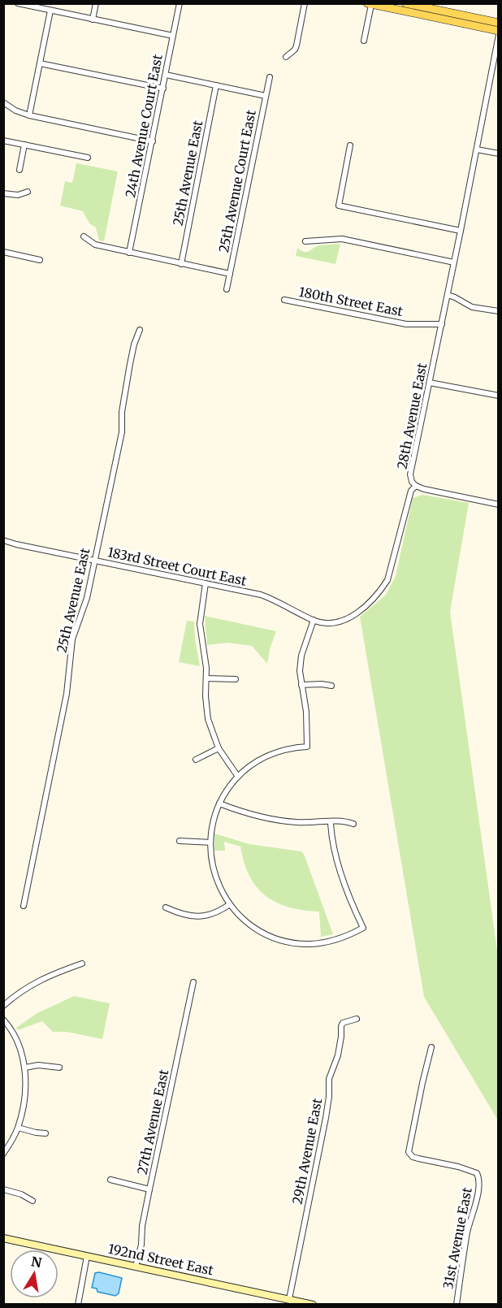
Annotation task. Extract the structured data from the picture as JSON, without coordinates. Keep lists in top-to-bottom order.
{
  "streets": {
    "street": [
      "24th Avenue Court East",
      "25th Avenue East",
      "25th Avenue Court East",
      "180th Street East",
      "28th Avenue East",
      "183rd Street Court East",
      "27th Avenue East",
      "29th Avenue East",
      "31st Avenue East",
      "192nd Street East"
    ]
  },
  "crossings": [
    ["25th Avenue East", "183rd Street Court East"],
    ["180th Street East", "28th Avenue East"],
    ["28th Avenue East", "183rd Street Court East"],
    ["27th Avenue East", "192nd Street East"],
    ["29th Avenue East", "192nd Street East"]
  ],
  "north": "top"
}
